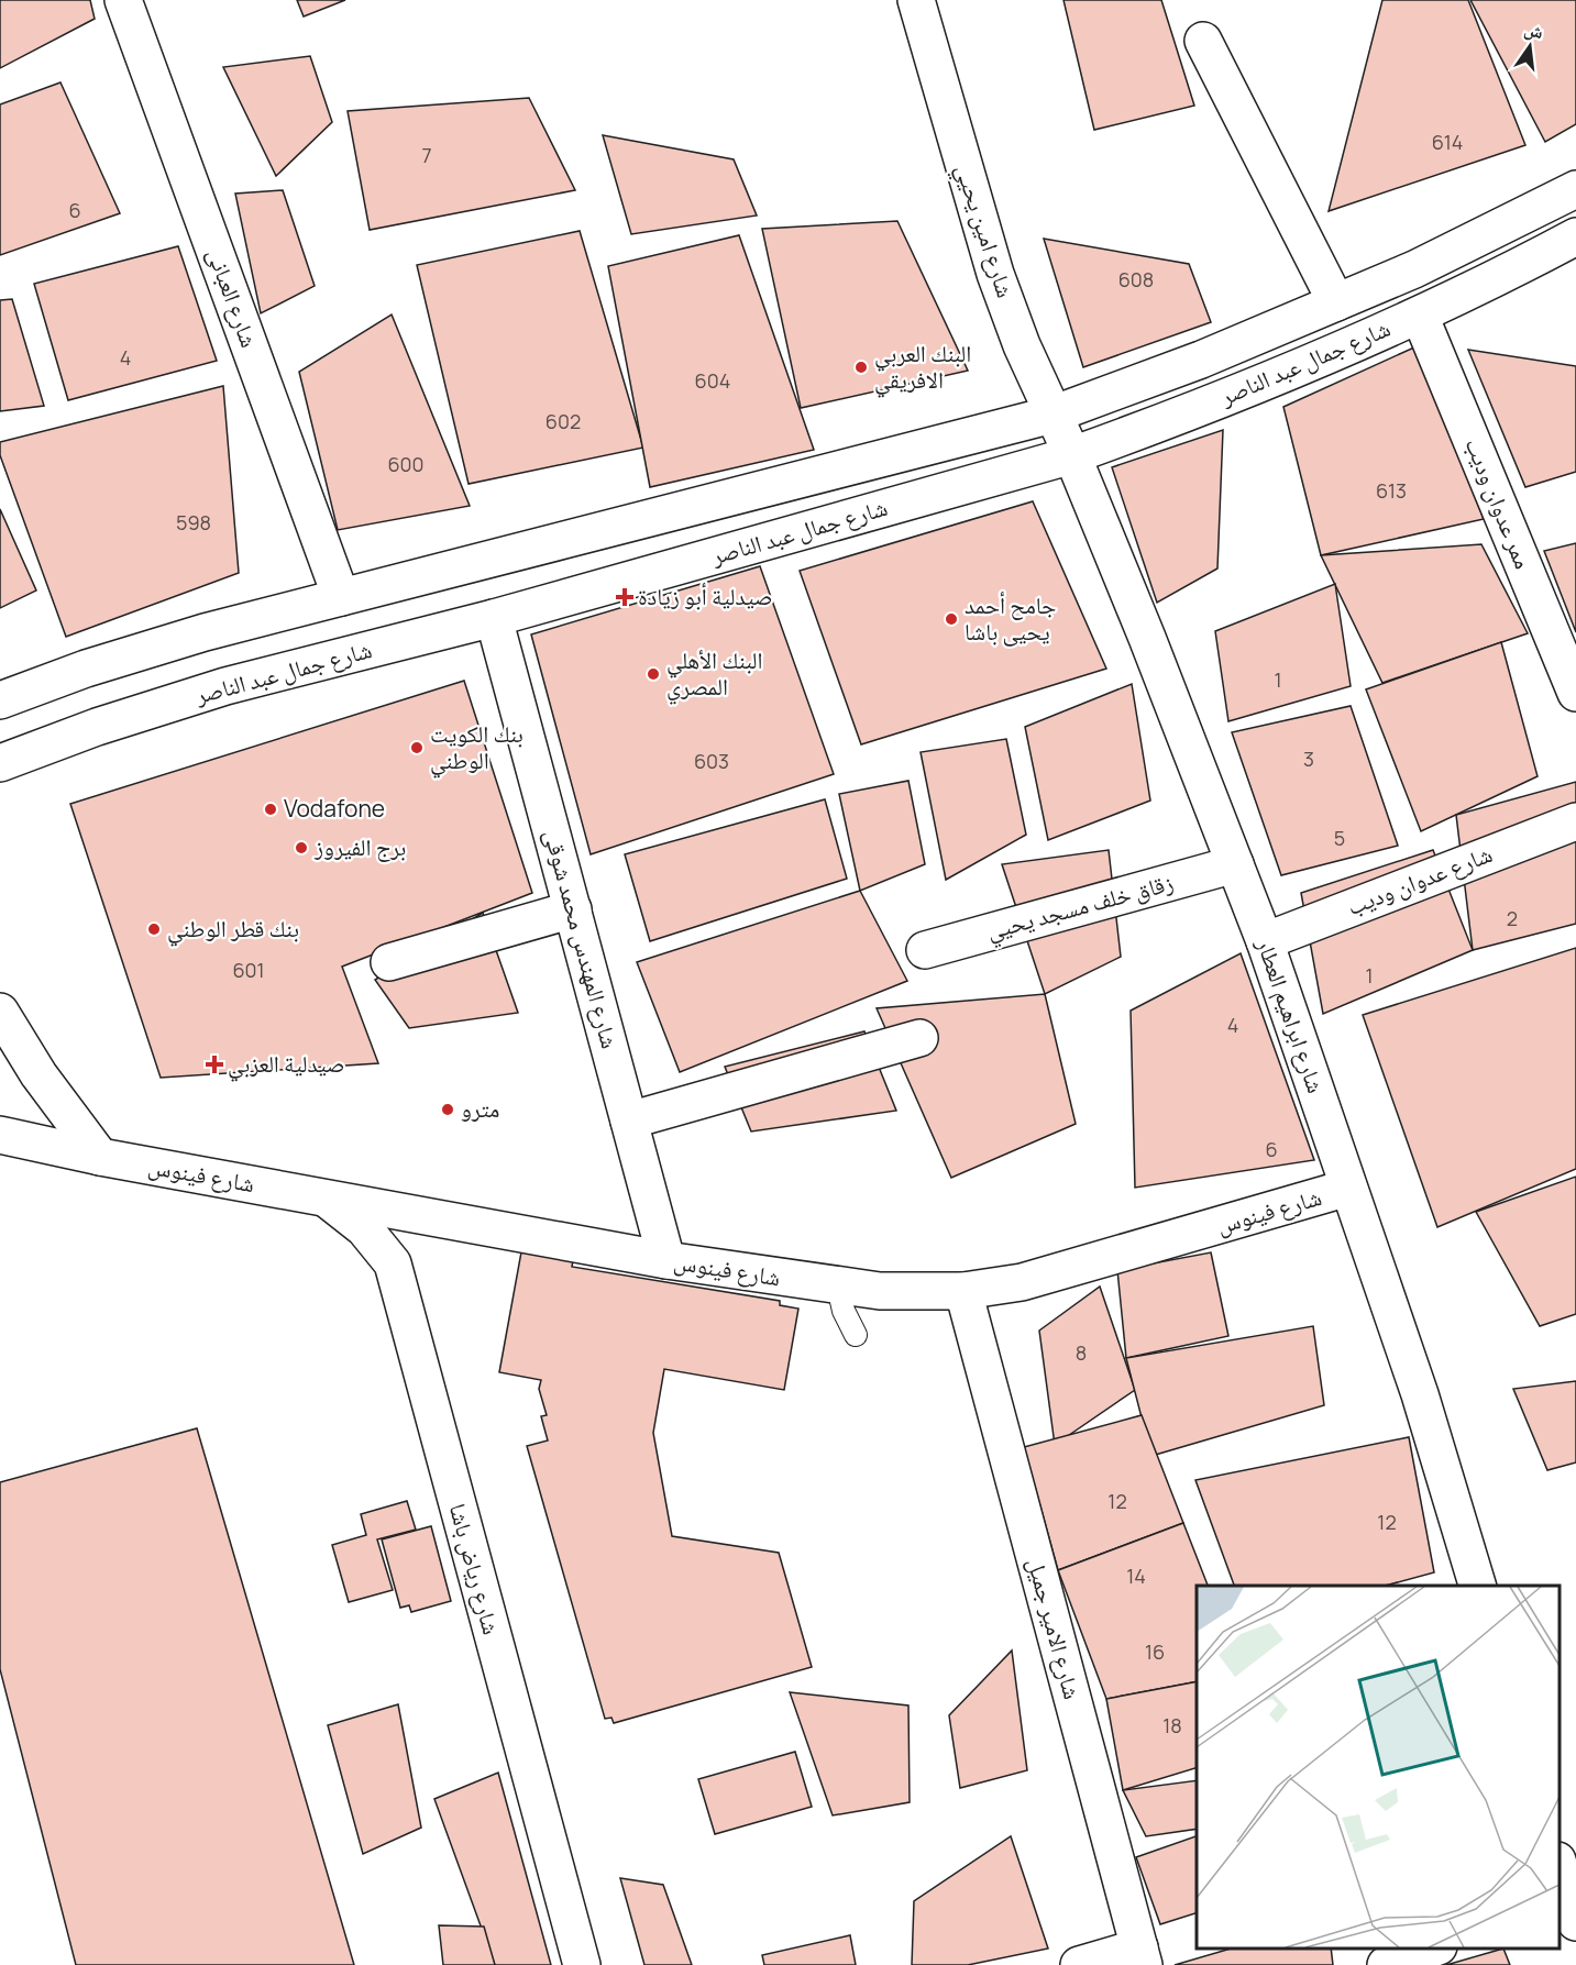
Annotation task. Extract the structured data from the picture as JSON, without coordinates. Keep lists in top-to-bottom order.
{
  "streets": {
    "street": [
      "شارع امين يحيي",
      "شارع العبانى",
      "شارع جمال عبد الناصر",
      "ممر عدوان وديب",
      "شارع عدوان وديب",
      "زقاق خلف مسجد يحيي",
      "شارع المهندس محمد شوقى",
      "شارع ابراهيم العطار",
      "شارع فينوس",
      "شارع رياض باشا",
      "شارع الامير جميل"
    ]
  },
  "crossings": [
    ["شارع امين يحيي", "شارع جمال عبد الناصر"],
    ["شارع امين يحيي", "شارع ابراهيم العطار"],
    ["شارع العبانى", "شارع جمال عبد الناصر"],
    ["شارع جمال عبد الناصر", "ممر عدوان وديب"],
    ["شارع جمال عبد الناصر", "شارع المهندس محمد شوقى"],
    ["شارع جمال عبد الناصر", "شارع ابراهيم العطار"],
    ["شارع عدوان وديب", "شارع ابراهيم العطار"],
    ["زقاق خلف مسجد يحيي", "شارع ابراهيم العطار"],
    ["شارع المهندس محمد شوقى", "شارع فينوس"],
    ["شارع ابراهيم العطار", "شارع فينوس"],
    ["شارع فينوس", "شارع رياض باشا"],
    ["شارع فينوس", "شارع الامير جميل"]
  ],
  "places": {
    "other": [
      "البنك العربي الافريقي",
      "جامح أحمد يحيى باشا",
      "البنك الأهلي المصري",
      "بنك الكويت الوطني",
      "Vodafone",
      "برج الفيروز",
      "بنك قطر الوطني",
      "مترو"
    ],
    "health": ["صيدلية أبو زيادة", "صيدلية العزبي"]
  },
  "house_numbers": [
    "614",
    "7",
    "6",
    "608",
    "4",
    "604",
    "602",
    "600",
    "613",
    "598",
    "1",
    "3",
    "603",
    "5",
    "2",
    "601",
    "1",
    "4",
    "6",
    "8",
    "12",
    "12",
    "14",
    "16",
    "18"
  ],
  "north": "top"
}
